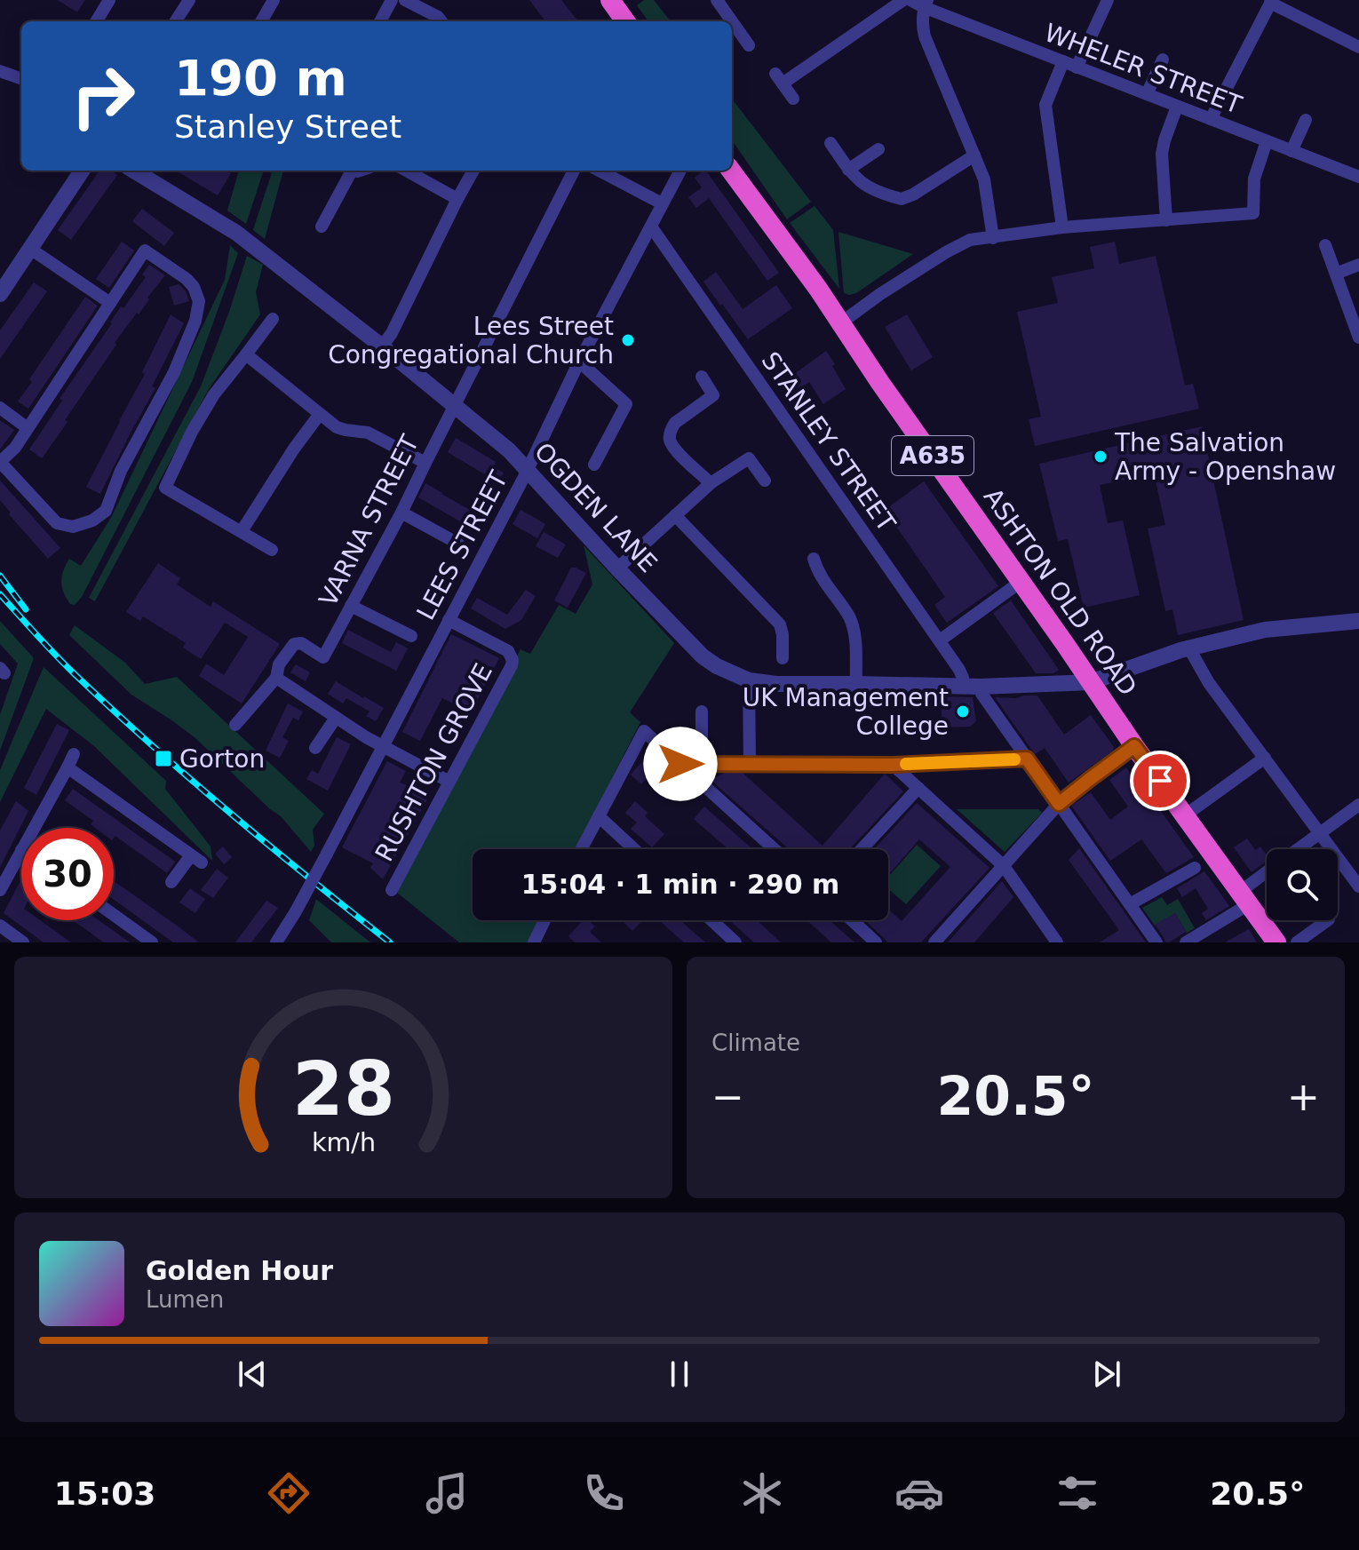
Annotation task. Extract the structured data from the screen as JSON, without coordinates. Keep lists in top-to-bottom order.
{
  "streets": {
    "highway": ["A635", "ASHTON OLD ROAD"],
    "street": [
      "WHELER STREET",
      "STANLEY STREET",
      "OGDEN LANE",
      "VARNA STREET",
      "LEES STREET",
      "RUSHTON GROVE"
    ]
  },
  "crossings": [
    ["STANLEY STREET", "OGDEN LANE"],
    ["STANLEY STREET", "LEES STREET"],
    ["OGDEN LANE", "VARNA STREET"],
    ["OGDEN LANE", "LEES STREET"],
    ["OGDEN LANE", "ASHTON OLD ROAD"],
    ["LEES STREET", "RUSHTON GROVE"]
  ],
  "places": {
    "other": ["Lees Street Congregational Church", "The Salvation Army - Openshaw", "UK Management College"],
    "transit": ["Gorton"]
  },
  "page": {
    "turn": ["190 m", "Stanley Street"],
    "limit": "30",
    "trip": "15:04 · 1 min · 290 m",
    "tile": "Climate",
    "heat": ["−", "20.5°", "+"],
    "song": ["Golden Hour", "Lumen"],
    "tabs": ["15:03", "20.5°"],
    "gauge": ["28", "km/h"]
  }
}
